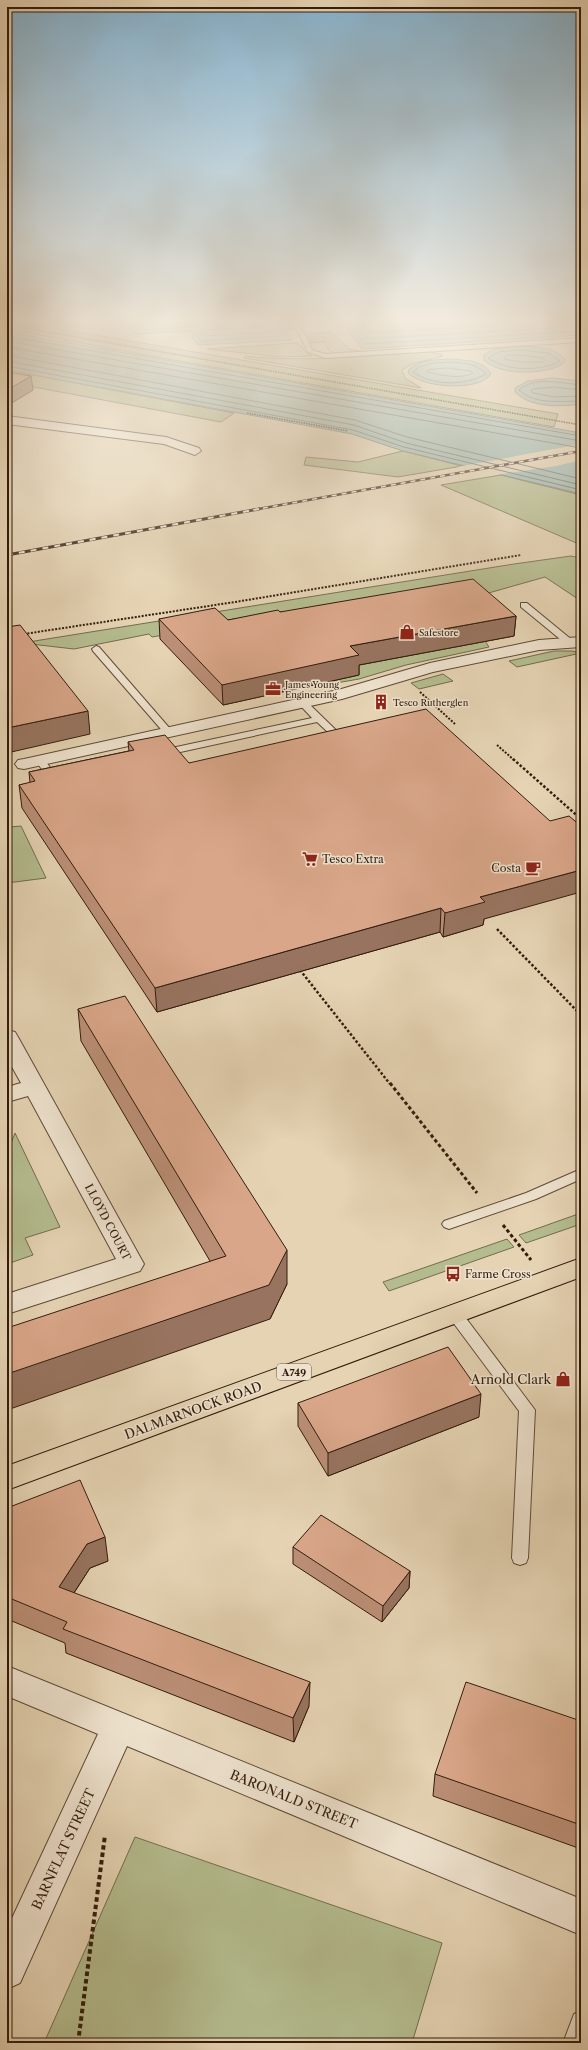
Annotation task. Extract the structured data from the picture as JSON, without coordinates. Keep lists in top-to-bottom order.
{
  "streets": {
    "main road": ["A749", "DALMARNOCK ROAD"],
    "street": ["LLOYD COURT", "BARONALD STREET", "BARNFLAT STREET"]
  },
  "crossings": [
    ["BARONALD STREET", "BARNFLAT STREET"]
  ],
  "places": {
    "shop": ["Safestore", "Arnold Clark"],
    "office": ["James Young Engineering"],
    "building": ["Tesco Rutherglen"],
    "supermarket": ["Tesco Extra"],
    "cafe": ["Costa"],
    "bus stop": ["Farme Cross"]
  }
}
